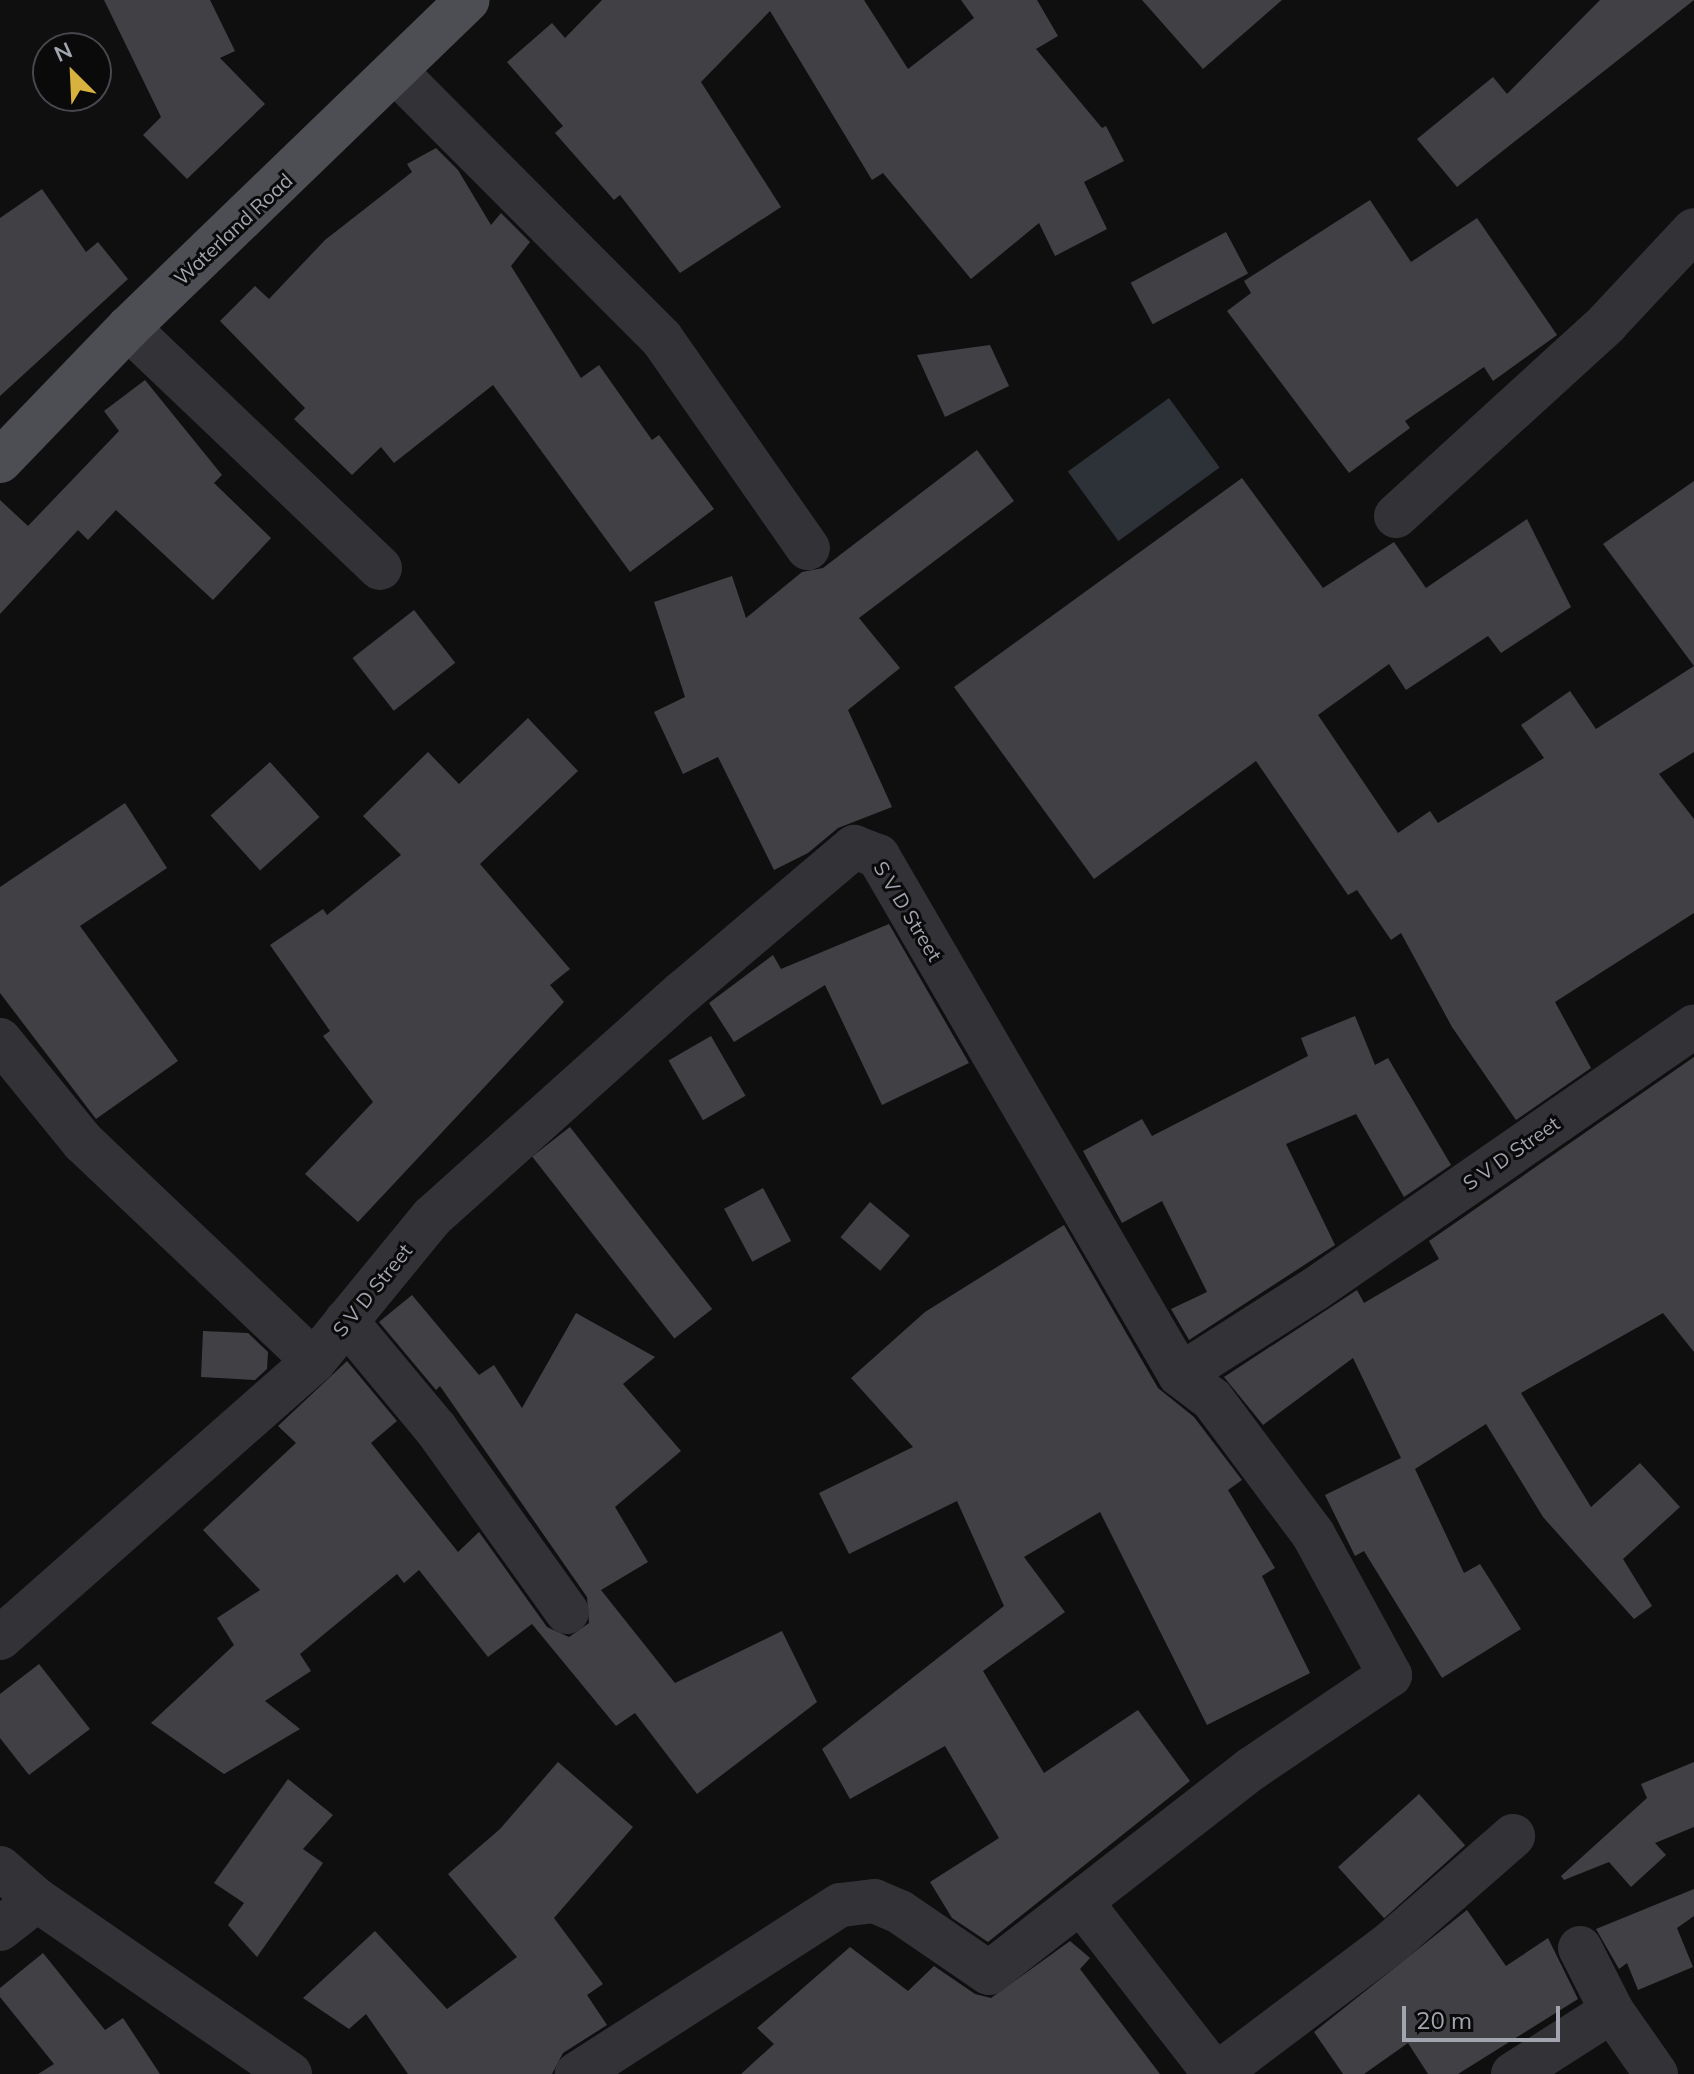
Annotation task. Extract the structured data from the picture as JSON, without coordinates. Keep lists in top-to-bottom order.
{
  "streets": {
    "main road": ["Waterland Road"],
    "street": ["S V D Street"]
  },
  "scale_bar": "20 m",
  "north": "top left"
}
